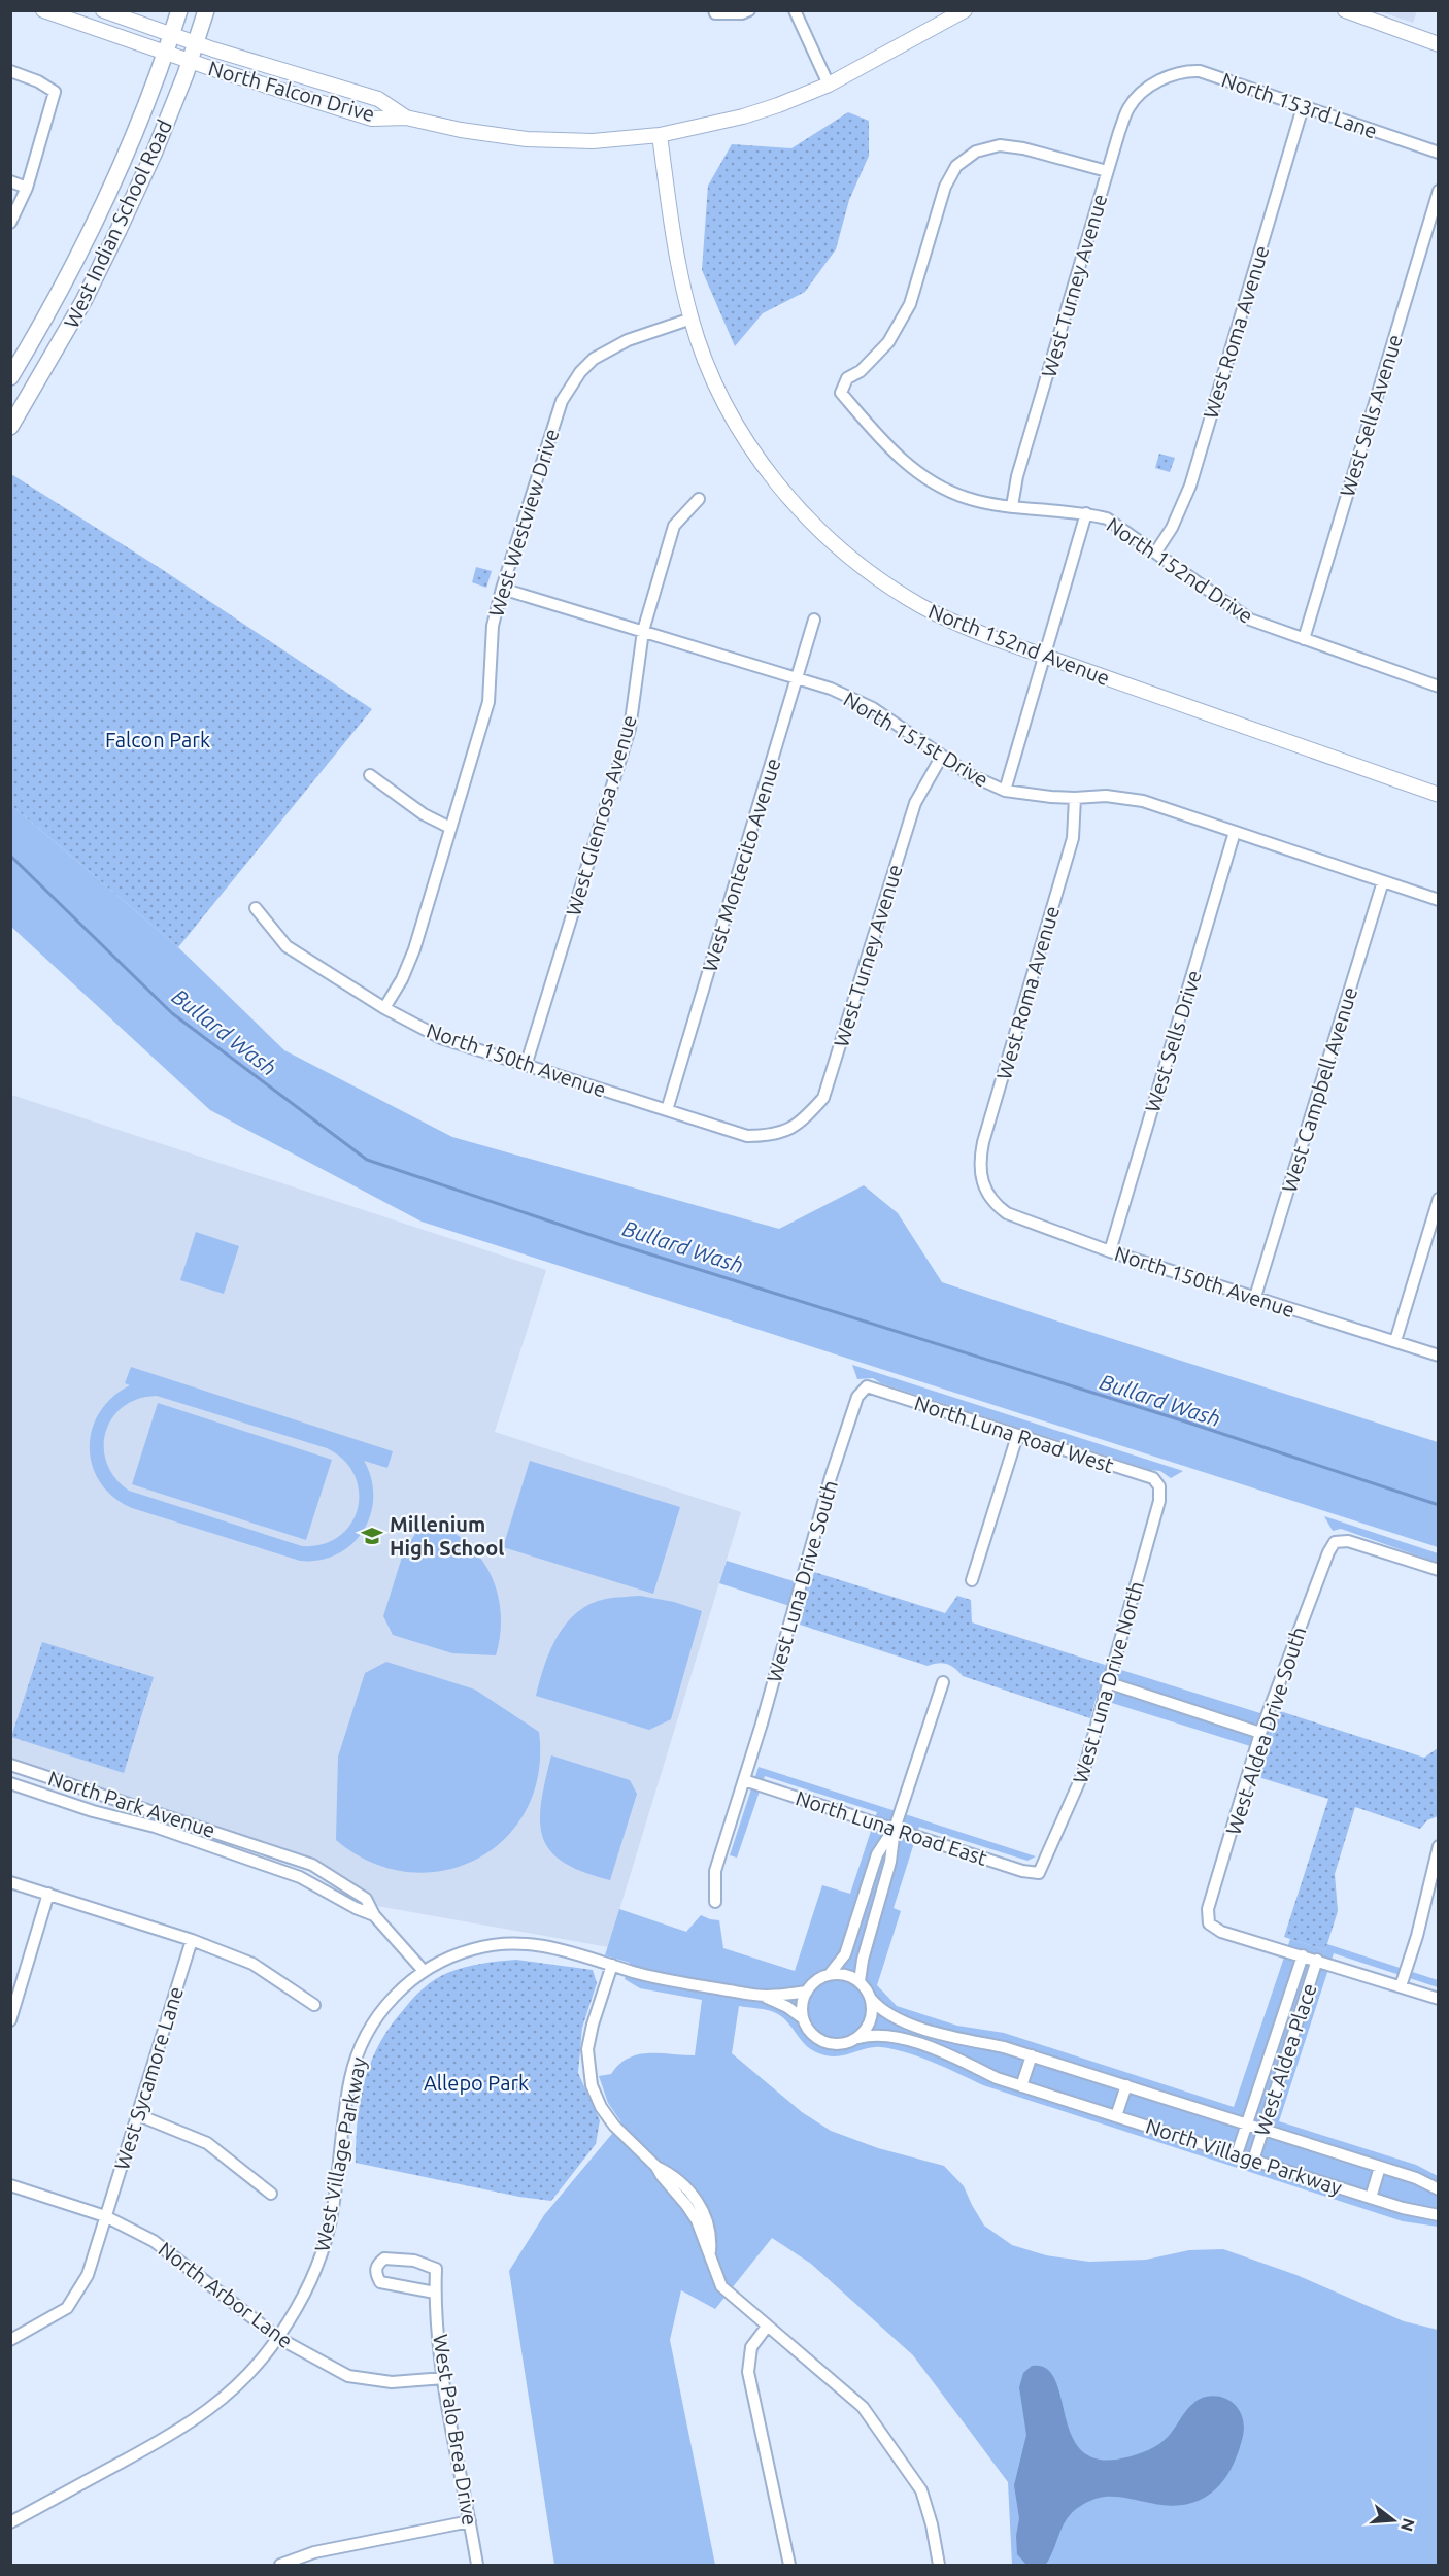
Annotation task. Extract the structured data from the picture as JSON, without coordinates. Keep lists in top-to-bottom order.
{
  "streets": {
    "main road": ["West Indian School Road"],
    "street": [
      "North Falcon Drive",
      "North 153rd Lane",
      "West Turney Avenue",
      "West Roma Avenue",
      "West Sells Avenue",
      "West Westview Drive",
      "North 152nd Drive",
      "North 152nd Avenue",
      "North 151st Drive",
      "West Glenrosa Avenue",
      "West Montecito Avenue",
      "West Sells Drive",
      "North 150th Avenue",
      "West Campbell Avenue",
      "North Luna Road West",
      "West Luna Drive South",
      "West Luna Drive North",
      "West Aldea Drive South",
      "North Park Avenue",
      "North Luna Road East",
      "West Aldea Place",
      "West Sycamore Lane",
      "West Village Parkway",
      "North Village Parkway",
      "North Arbor Lane",
      "West Palo Brea Drive"
    ]
  },
  "crossings": [
    ["North Falcon Drive", "West Indian School Road"],
    ["North Falcon Drive", "North 152nd Avenue"],
    ["North 153rd Lane", "West Turney Avenue"],
    ["North 153rd Lane", "West Roma Avenue"],
    ["West Turney Avenue", "North 152nd Drive"],
    ["West Turney Avenue", "North 151st Drive"],
    ["West Turney Avenue", "North 150th Avenue"],
    ["West Roma Avenue", "North 152nd Drive"],
    ["West Roma Avenue", "North 151st Drive"],
    ["West Roma Avenue", "North 150th Avenue"],
    ["West Sells Avenue", "North 152nd Drive"],
    ["West Westview Drive", "North 152nd Avenue"],
    ["West Westview Drive", "North 151st Drive"],
    ["West Westview Drive", "North 150th Avenue"],
    ["North 151st Drive", "West Glenrosa Avenue"],
    ["North 151st Drive", "West Montecito Avenue"],
    ["North 151st Drive", "West Sells Drive"],
    ["North 151st Drive", "West Campbell Avenue"],
    ["West Glenrosa Avenue", "North 150th Avenue"],
    ["West Montecito Avenue", "North 150th Avenue"],
    ["West Sells Drive", "North 150th Avenue"],
    ["North 150th Avenue", "West Campbell Avenue"],
    ["North Luna Road West", "West Luna Drive South"],
    ["North Luna Road West", "West Luna Drive North"],
    ["West Luna Drive South", "North Luna Road East"],
    ["West Luna Drive North", "North Luna Road East"],
    ["West Aldea Drive South", "West Aldea Place"],
    ["North Park Avenue", "West Village Parkway"],
    ["West Aldea Place", "North Village Parkway"],
    ["West Sycamore Lane", "North Arbor Lane"],
    ["West Village Parkway", "North Village Parkway"],
    ["West Village Parkway", "North Arbor Lane"],
    ["North Arbor Lane", "West Palo Brea Drive"]
  ],
  "water": ["Bullard Wash"],
  "parks": ["Falcon Park", "Allepo Park"],
  "places": {
    "school or university": ["Millenium High School"]
  },
  "north": "right"
}
